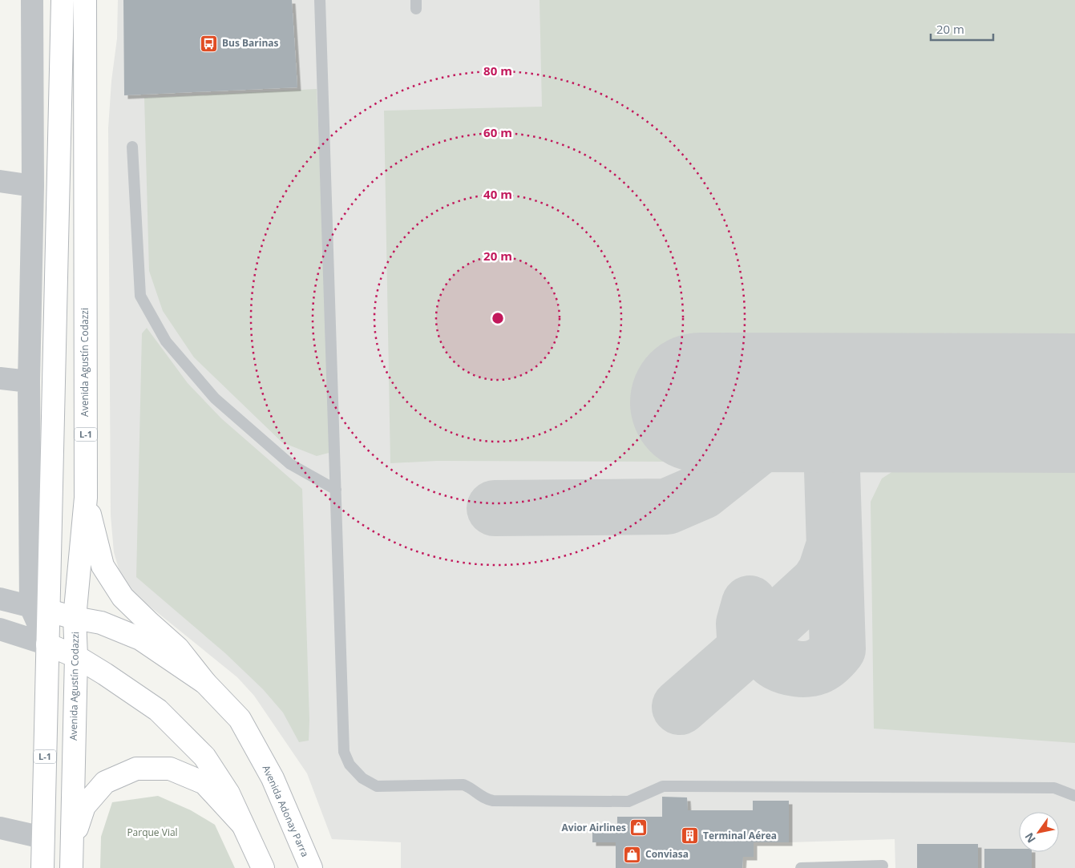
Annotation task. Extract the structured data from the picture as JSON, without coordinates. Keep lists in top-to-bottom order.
{
  "streets": {
    "main road": ["Avenida Agustín Codazzi", "L-1", "Avenida Adonay Parra"]
  },
  "crossings": [
    ["Avenida Agustín Codazzi", "Avenida Adonay Parra"],
    ["L-1", "Avenida Adonay Parra"]
  ],
  "parks": ["Parque Vial"],
  "places": {
    "bus stop": ["Bus Barinas"],
    "shop": ["Avior Airlines", "Conviasa"],
    "building": ["Terminal Aérea"]
  },
  "scale_bar": "20 m",
  "north": "bottom left",
  "rings": [
    "80 m",
    "60 m",
    "40 m",
    "20 m"
  ]
}
